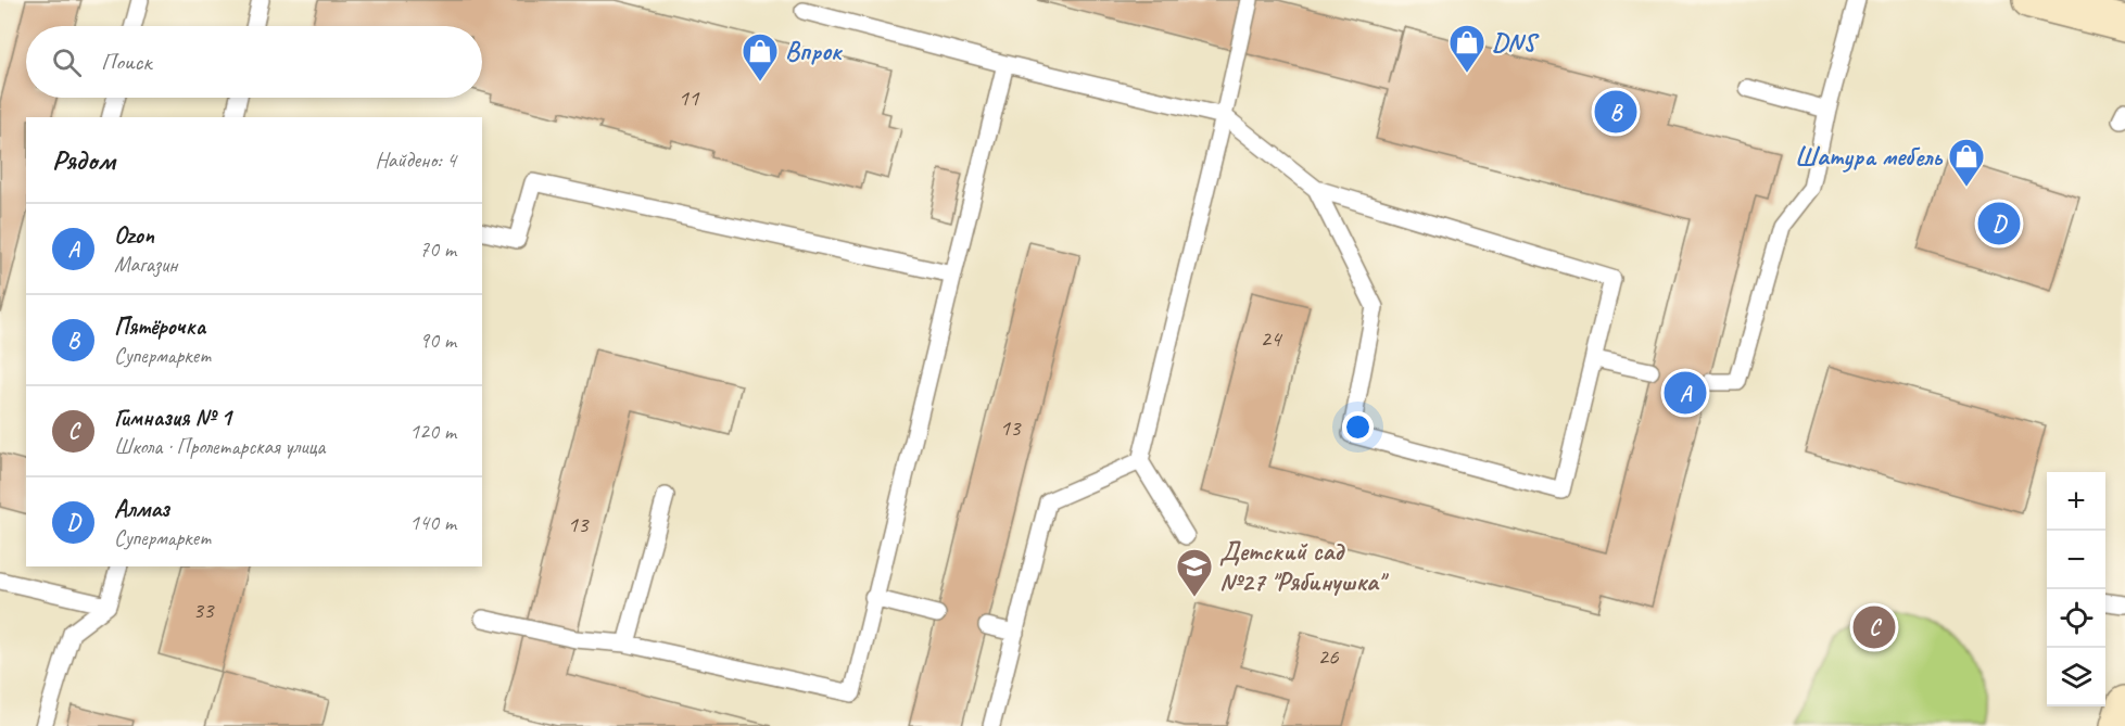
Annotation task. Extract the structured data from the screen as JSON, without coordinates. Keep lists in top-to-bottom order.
{
  "places": {
    "shop": ["DNS", "Впрок", "Шатура мебель"],
    "school or university": ["Детский сад №27 \"Рябинушка\""]
  },
  "house_numbers": [
    "11",
    "24",
    "13",
    "13",
    "33",
    "26"
  ],
  "page": {
    "search": "Поиск",
    "pins": [
      "B",
      "D",
      "A",
      "C"
    ],
    "heading": ["Рядом", "Найдено: 4"],
    "list": [
      {
        "mark": "A",
        "name": "Ozon",
        "note": "Магазин",
        "value": "70 m"
      },
      {
        "mark": "B",
        "name": "Пятёрочка",
        "note": "Супермаркет",
        "value": "90 m"
      },
      {
        "mark": "C",
        "name": "Гимназия № 1",
        "note": "Школа · Пролетарская улица",
        "value": "120 m"
      },
      {
        "mark": "D",
        "name": "Алмаз",
        "note": "Супермаркет",
        "value": "140 m"
      }
    ],
    "map_buttons": ["+", "−"]
  }
}
